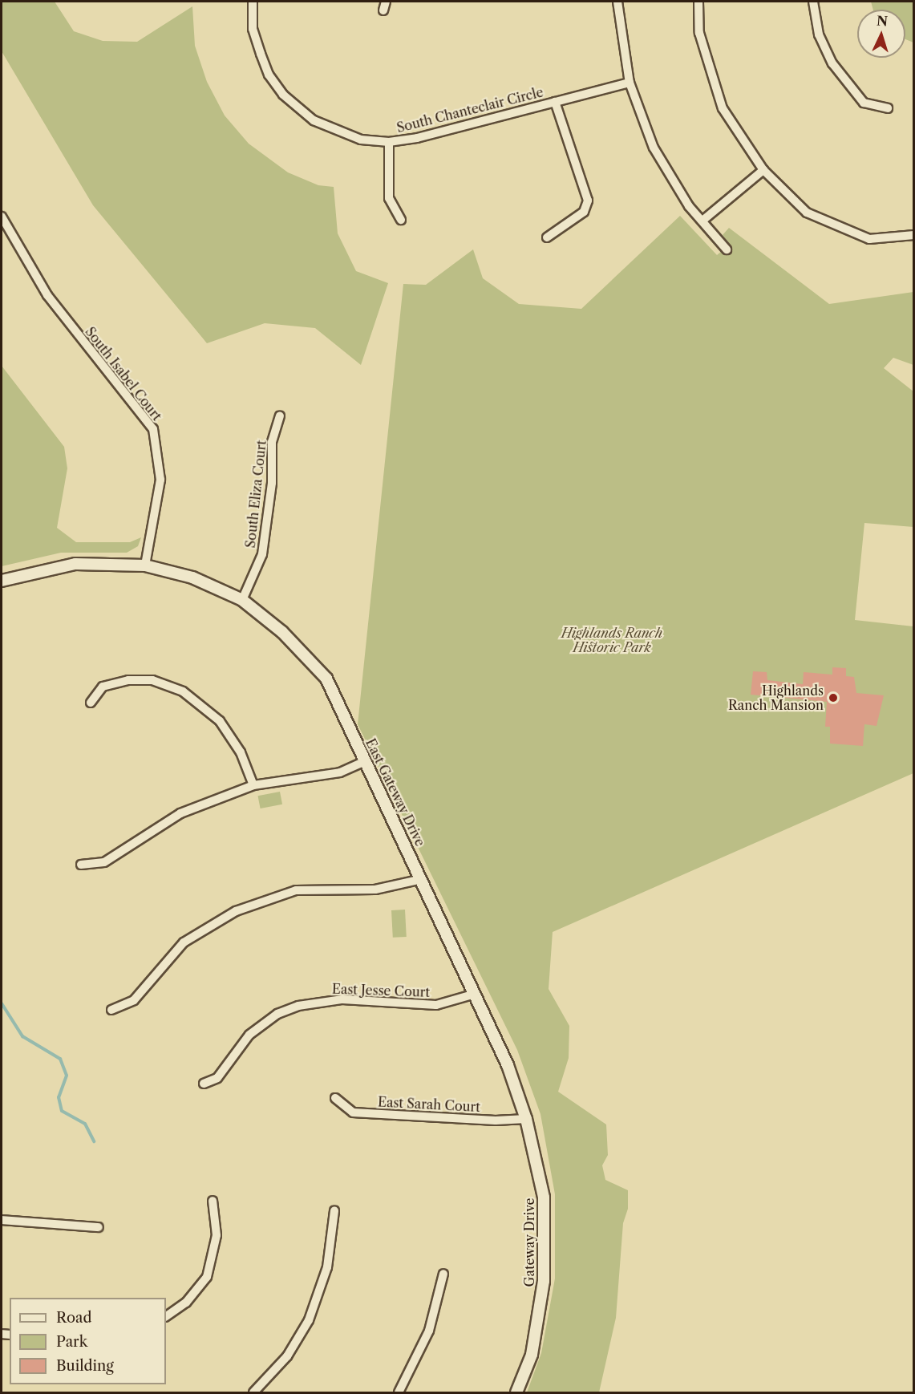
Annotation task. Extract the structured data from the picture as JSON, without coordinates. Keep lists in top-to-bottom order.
{
  "streets": {
    "street": [
      "South Chanteclair Circle",
      "South Isabel Court",
      "South Eliza Court",
      "East Gateway Drive",
      "East Jesse Court",
      "East Sarah Court",
      "Gateway Drive"
    ]
  },
  "crossings": [
    ["South Isabel Court", "East Gateway Drive"],
    ["South Eliza Court", "East Gateway Drive"],
    ["East Gateway Drive", "East Jesse Court"],
    ["East Gateway Drive", "East Sarah Court"],
    ["East Gateway Drive", "Gateway Drive"],
    ["East Sarah Court", "Gateway Drive"]
  ],
  "parks": ["Highlands Ranch Historic Park"],
  "places": ["Highlands Ranch Mansion"],
  "legend": ["Road", "Park", "Building"],
  "north": "top"
}
